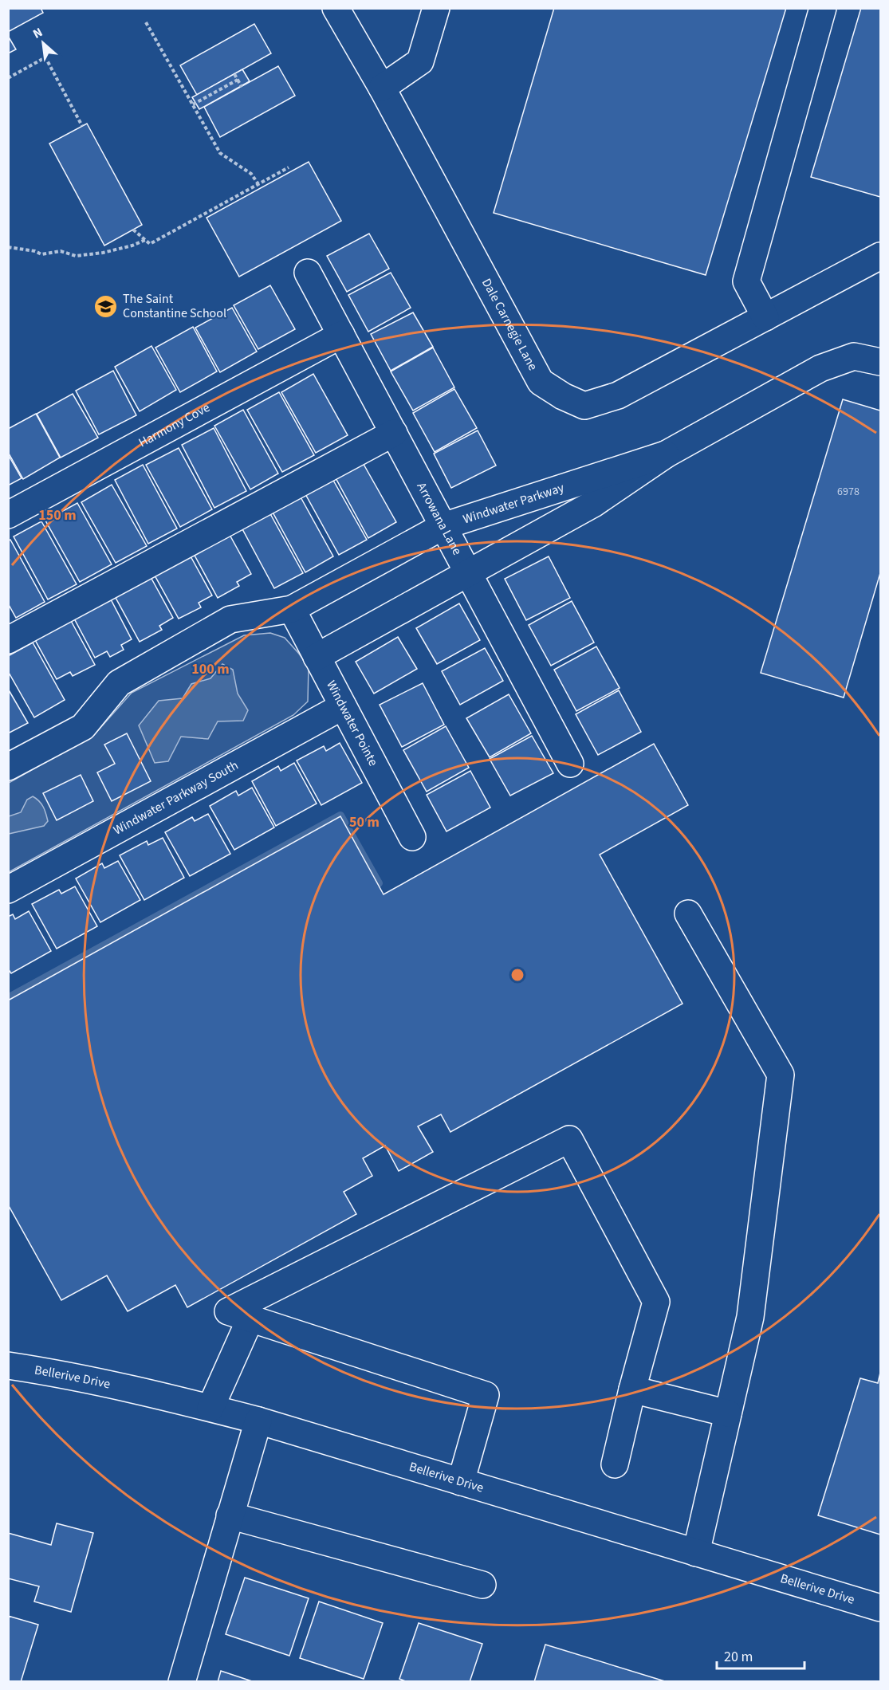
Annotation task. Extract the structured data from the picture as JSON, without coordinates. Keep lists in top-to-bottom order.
{
  "streets": {
    "street": [
      "Dale Carnegie Lane",
      "Harmony Cove",
      "Windwater Parkway",
      "Arrowana Lane",
      "Windwater Pointe",
      "Windwater Parkway South",
      "Bellerive Drive"
    ]
  },
  "crossings": [
    ["Harmony Cove", "Arrowana Lane"],
    ["Windwater Parkway", "Arrowana Lane"],
    ["Windwater Parkway", "Windwater Pointe"],
    ["Windwater Pointe", "Windwater Parkway South"]
  ],
  "places": {
    "school or university": ["The Saint Constantine School"]
  },
  "house_numbers": ["6978"],
  "scale_bar": "20 m",
  "north": "top left",
  "rings": ["150 m", "100 m", "50 m"]
}
